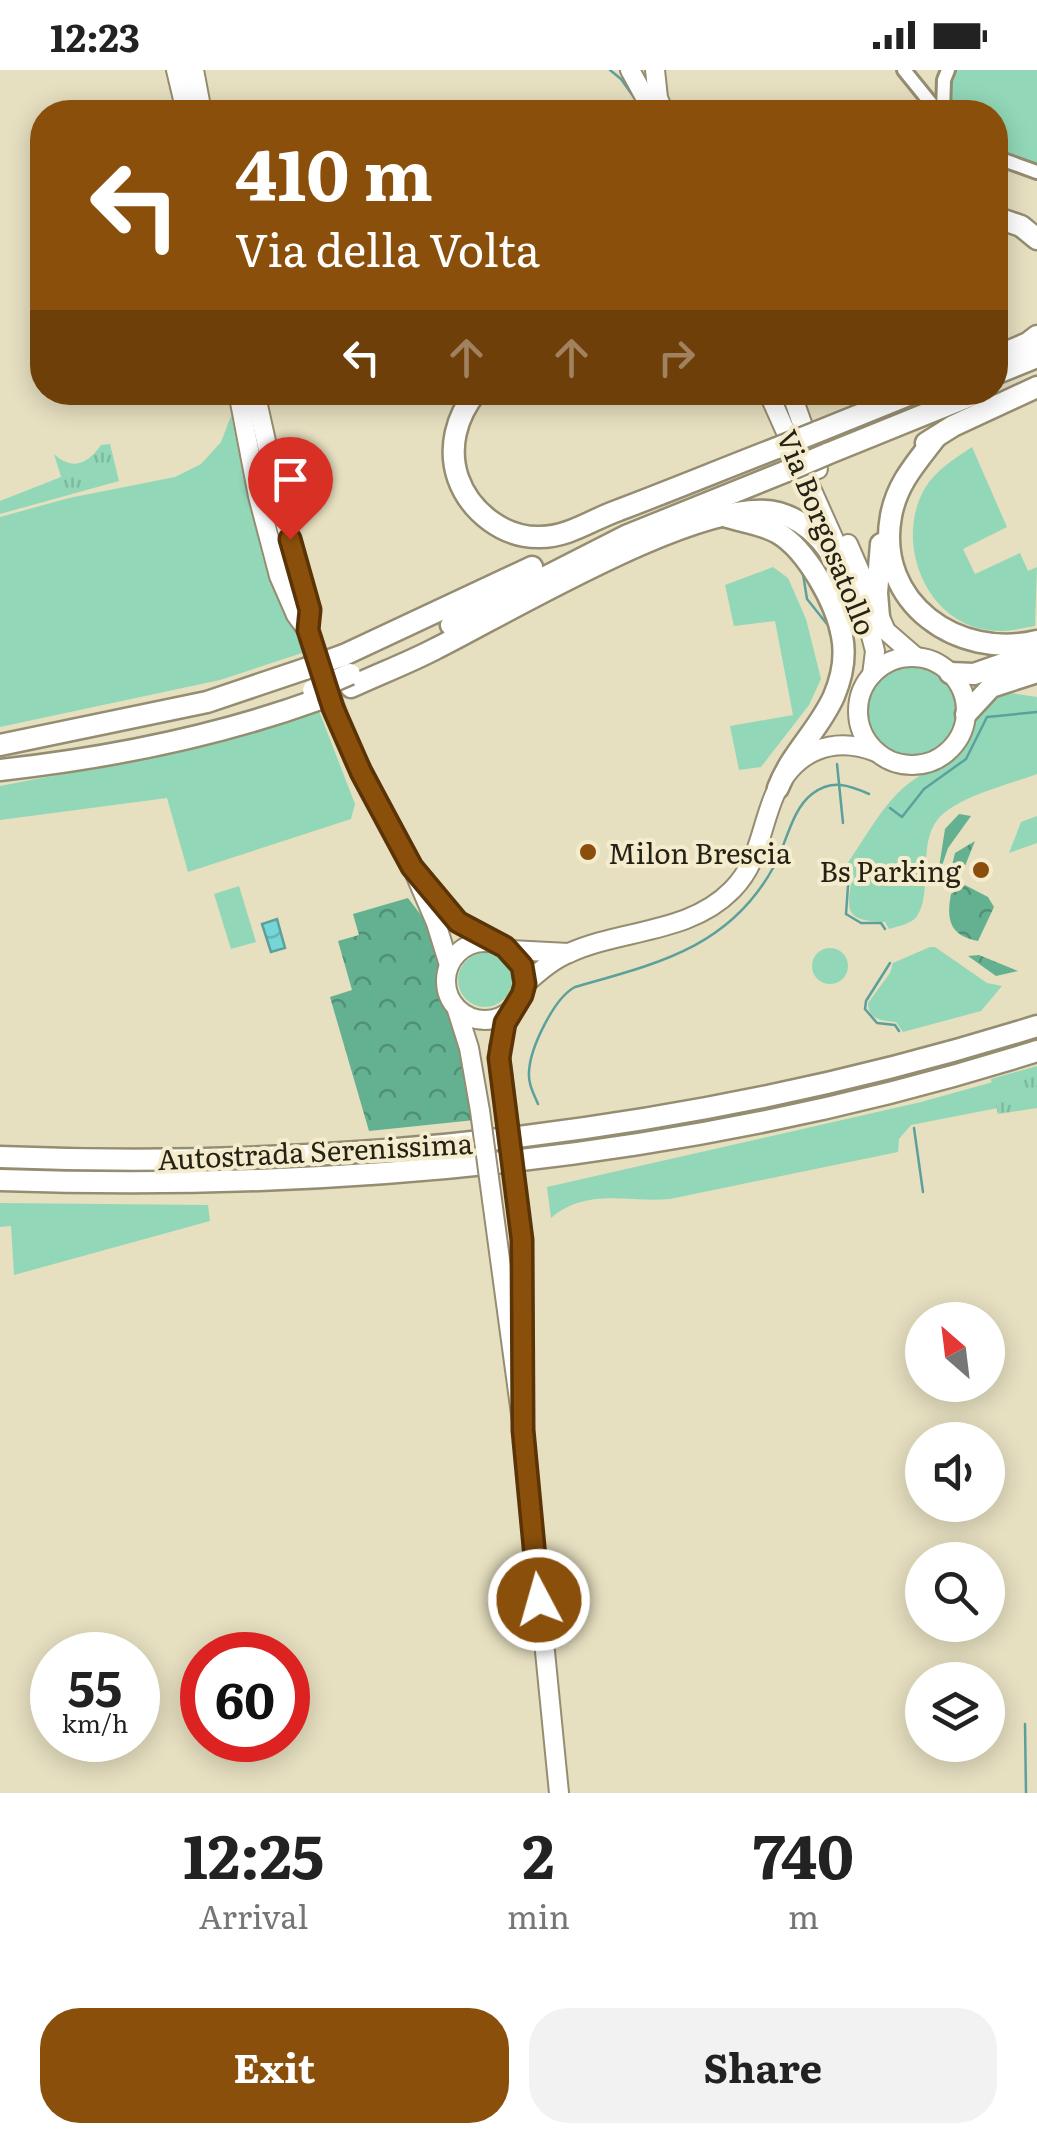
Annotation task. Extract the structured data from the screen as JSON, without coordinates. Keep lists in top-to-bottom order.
{
  "streets": {
    "highway": ["Autostrada Serenissima"],
    "main road": ["Via Borgosatollo"]
  },
  "places": ["Milon Brescia", "Bs Parking"],
  "north": "top left",
  "page": {
    "status": "12:23",
    "turn": ["410 m", "Via della Volta"],
    "speed": "55 km/h",
    "limit": "60",
    "eta": [
      "12:25",
      "Arrival",
      "2",
      "min",
      "740",
      "m"
    ],
    "buttons": ["Exit", "Share"]
  }
}
